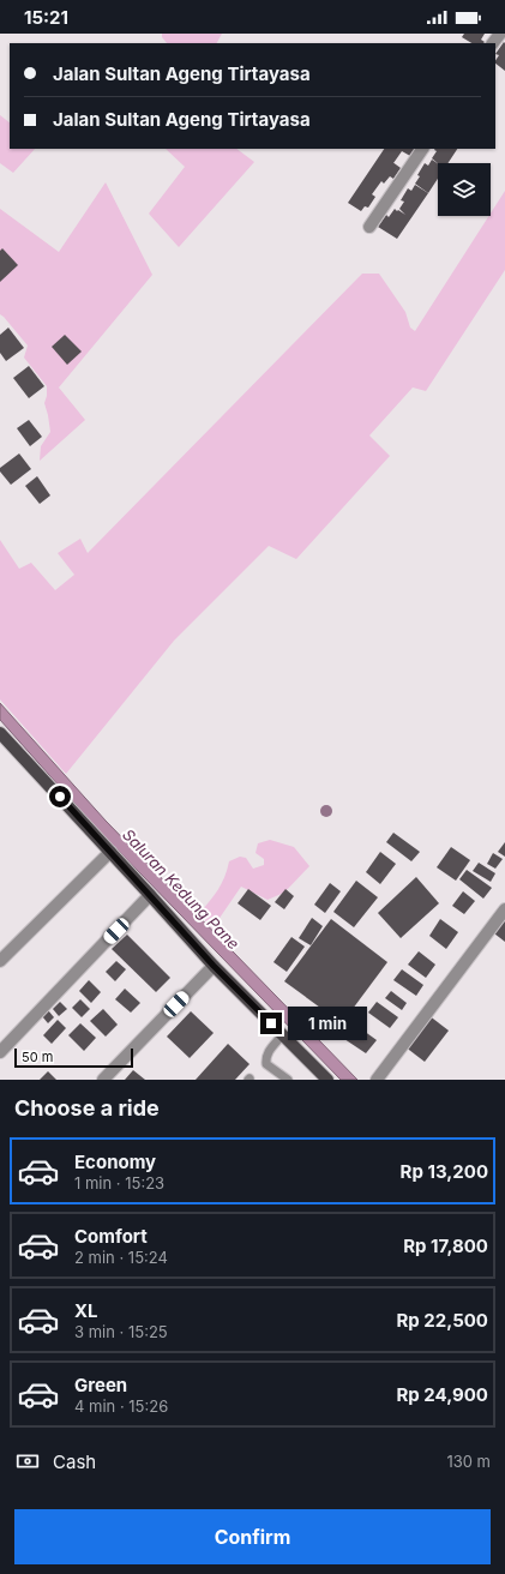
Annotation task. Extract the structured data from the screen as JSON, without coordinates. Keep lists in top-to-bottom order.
{
  "water": ["Saluran Kedung Pane"],
  "scale_bar": "50 m",
  "page": {
    "status": "15:21",
    "banner": ["Jalan Sultan Ageng Tirtayasa", "Jalan Sultan Ageng Tirtayasa"],
    "bubble": "1 min",
    "scale": "50 m",
    "heading": "Choose a ride",
    "list": [
      {
        "name": "Economy",
        "note": "1 min · 15:23",
        "value": "Rp 13,200"
      },
      {
        "name": "Comfort",
        "note": "2 min · 15:24",
        "value": "Rp 17,800"
      },
      {
        "name": "XL",
        "note": "3 min · 15:25",
        "value": "Rp 22,500"
      },
      {
        "name": "Green",
        "note": "4 min · 15:26",
        "value": "Rp 24,900"
      }
    ],
    "pay": ["Cash", "130 m"],
    "buttons": "Confirm"
  }
}
